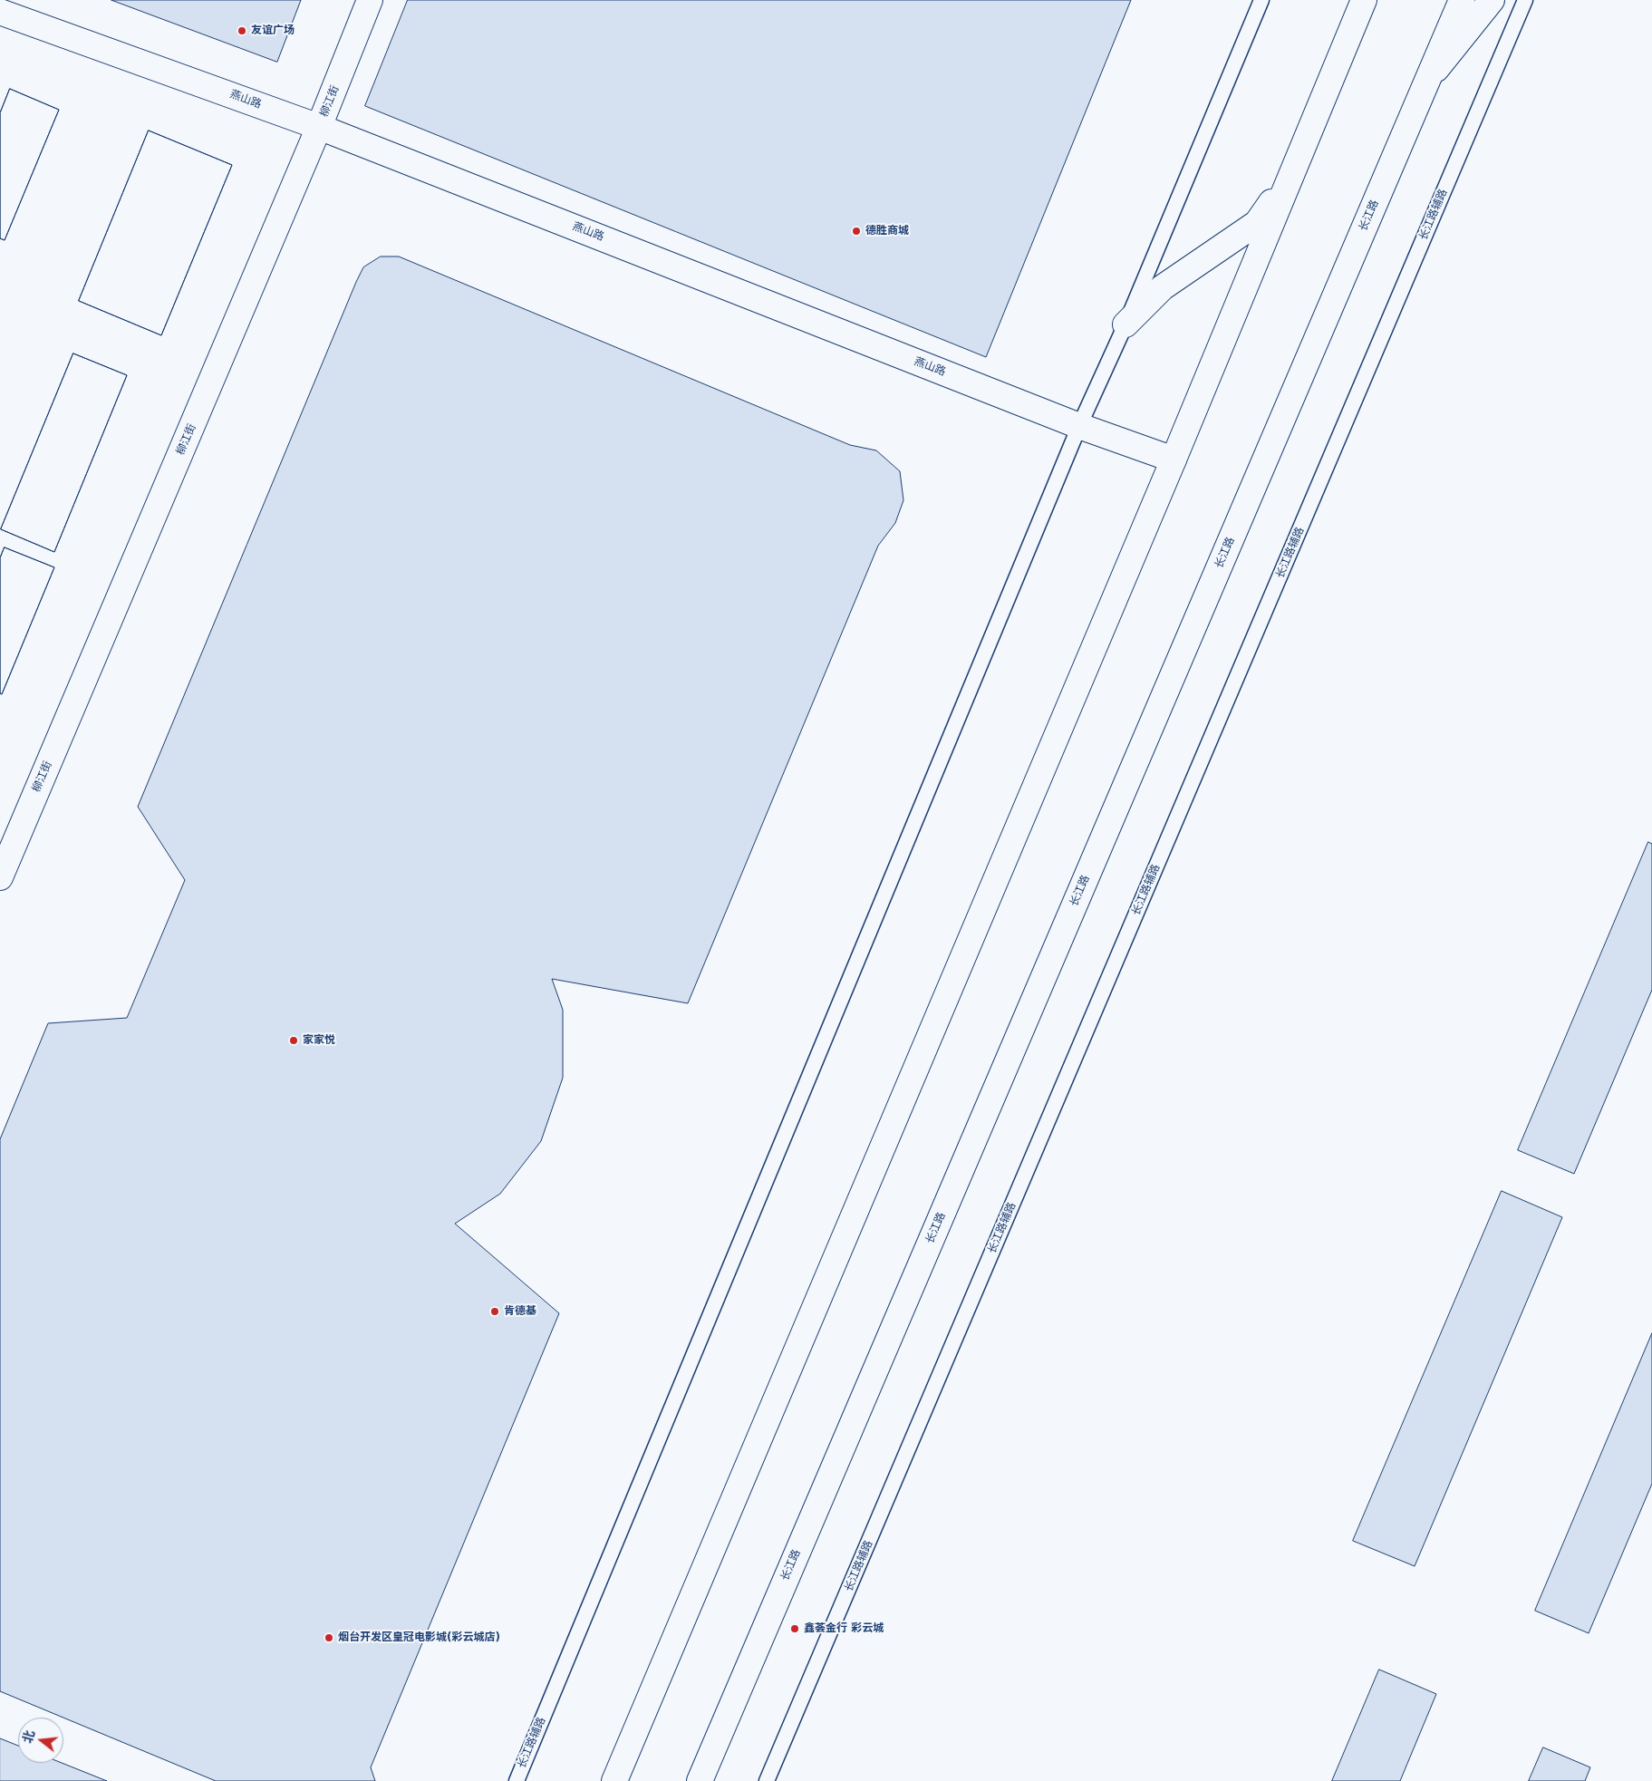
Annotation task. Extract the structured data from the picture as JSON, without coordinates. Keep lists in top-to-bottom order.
{
  "streets": {
    "main road": ["燕山路", "柳江街", "长江路"],
    "lane": ["长江路辅路"]
  },
  "crossings": [
    ["燕山路", "柳江街"],
    ["燕山路", "长江路辅路"]
  ],
  "places": [
    "友谊广场",
    "德胜商城",
    "家家悦",
    "肯德基",
    "鑫荟金行 彩云城",
    "烟台开发区皇冠电影城(彩云城店)"
  ],
  "north": "left"
}
